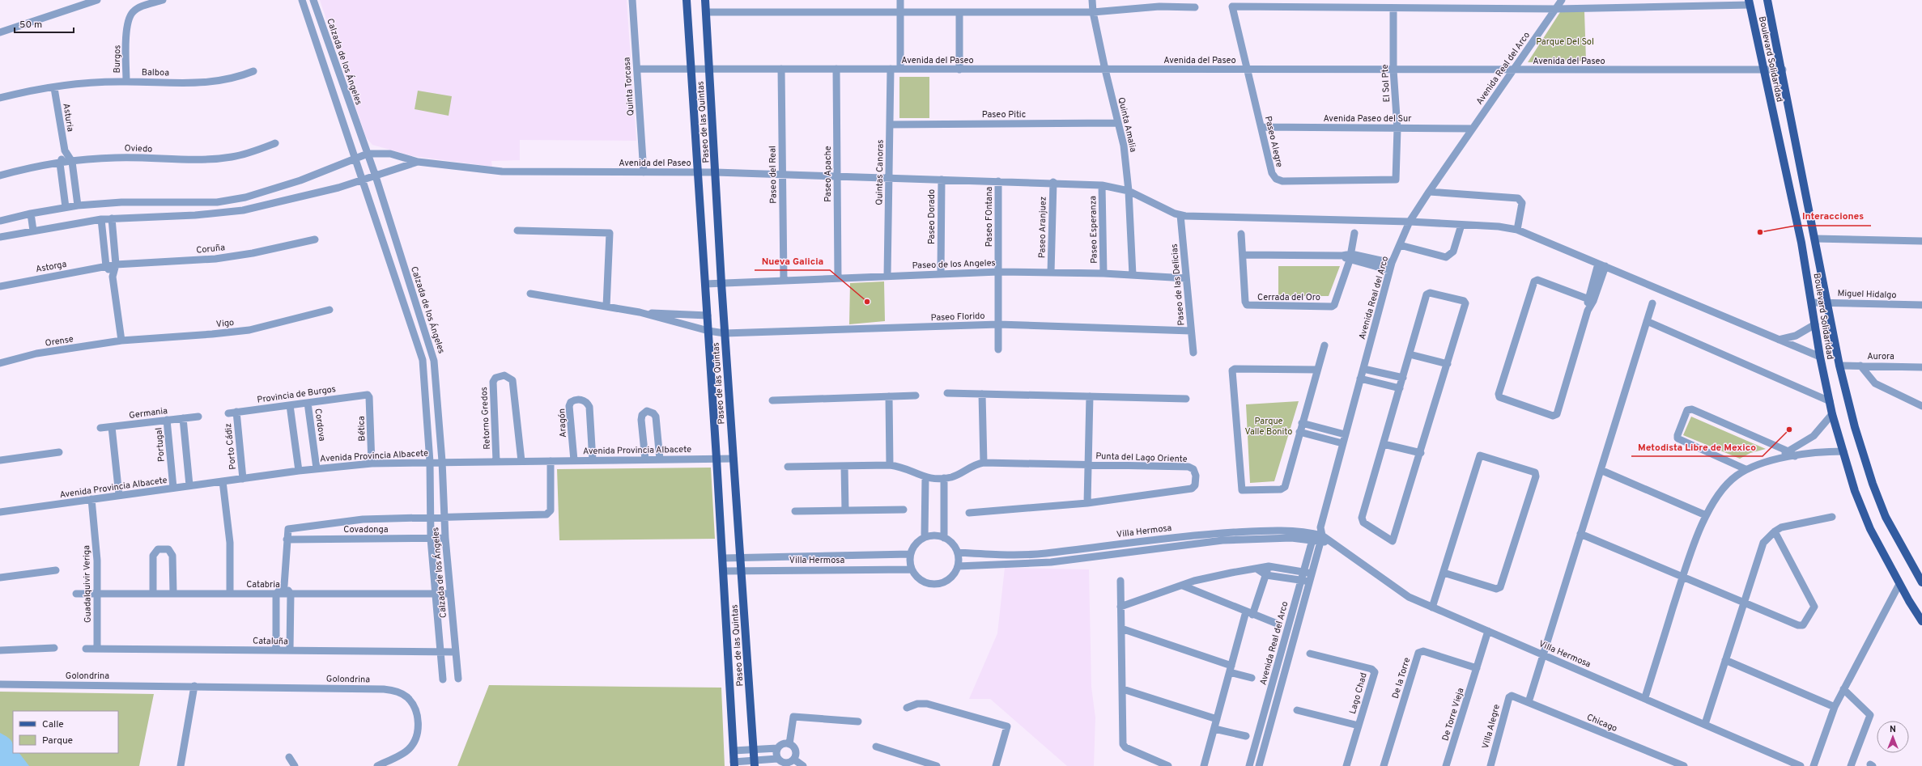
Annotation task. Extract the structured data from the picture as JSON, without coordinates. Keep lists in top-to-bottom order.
{
  "streets": {
    "main road": ["Boulevard Solidaridad", "Paseo de las Quintas"],
    "street": [
      "Burgos",
      "Avenida del Paseo",
      "Calzada de los Ángeles",
      "Avenida Real del Arco",
      "Balboa",
      "El Sol Pte",
      "Quinta Torcasa",
      "Paseo Pitic",
      "Asturia",
      "Avenida Paseo del Sur",
      "Quinta Amalia",
      "Paseo Alegre",
      "Oviedo",
      "Quintas Canoras",
      "Paseo Apache",
      "Paseo del Real",
      "Paseo Dorado",
      "Paseo FOntana",
      "Paseo Aranjuez",
      "Paseo Esperanza",
      "Coruña",
      "Paseo de los Angeles",
      "Astorga",
      "Paseo de las Delicias",
      "Miguel Hidalgo",
      "Cerrada del Oro",
      "Paseo Florido",
      "Vigo",
      "Orense",
      "Aurora",
      "Provincia de Burgos",
      "Germania",
      "Retorno Gredos",
      "Aragón",
      "Cordova",
      "Bética",
      "Portugal",
      "Porto Cádiz",
      "Avenida Provincia Albacete",
      "Punta del Lago Oriente",
      "Covadonga",
      "Villa Hermosa",
      "Guadalquivir Veriga",
      "Catabria",
      "Cataluña",
      "Golondrina",
      "De la Torre",
      "Lago Chad",
      "De Torre Vieja",
      "Chicago",
      "Villa Alegre"
    ]
  },
  "crossings": [
    ["Burgos", "Balboa"],
    ["Boulevard Solidaridad", "Avenida del Paseo"],
    ["Boulevard Solidaridad", "Miguel Hidalgo"],
    ["Boulevard Solidaridad", "Aurora"],
    ["Avenida del Paseo", "Calzada de los Ángeles"],
    ["Avenida del Paseo", "Avenida Real del Arco"],
    ["Avenida del Paseo", "El Sol Pte"],
    ["Avenida del Paseo", "Quinta Torcasa"],
    ["Avenida del Paseo", "Paseo de las Quintas"],
    ["Avenida del Paseo", "Quinta Amalia"],
    ["Avenida del Paseo", "Paseo Alegre"],
    ["Avenida del Paseo", "Quintas Canoras"],
    ["Avenida del Paseo", "Paseo Apache"],
    ["Avenida del Paseo", "Paseo del Real"],
    ["Avenida del Paseo", "Paseo Dorado"],
    ["Avenida del Paseo", "Paseo FOntana"],
    ["Avenida del Paseo", "Paseo Aranjuez"],
    ["Avenida del Paseo", "Paseo Esperanza"],
    ["Avenida del Paseo", "Paseo de las Delicias"],
    ["Calzada de los Ángeles", "Avenida Provincia Albacete"],
    ["Calzada de los Ángeles", "Covadonga"],
    ["Calzada de los Ángeles", "Catabria"],
    ["Calzada de los Ángeles", "Cataluña"],
    ["Avenida Real del Arco", "Avenida Paseo del Sur"],
    ["Avenida Real del Arco", "Villa Hermosa"],
    ["Balboa", "Asturia"],
    ["El Sol Pte", "Avenida Paseo del Sur"],
    ["El Sol Pte", "Paseo Alegre"],
    ["Paseo Pitic", "Quinta Amalia"],
    ["Paseo Pitic", "Quintas Canoras"],
    ["Asturia", "Oviedo"],
    ["Avenida Paseo del Sur", "Paseo Alegre"],
    ["Paseo de las Quintas", "Paseo de los Angeles"],
    ["Paseo de las Quintas", "Paseo Florido"],
    ["Paseo de las Quintas", "Avenida Provincia Albacete"],
    ["Paseo de las Quintas", "Villa Hermosa"],
    ["Quinta Amalia", "Paseo de los Angeles"],
    ["Quintas Canoras", "Paseo de los Angeles"],
    ["Paseo Apache", "Paseo de los Angeles"],
    ["Paseo del Real", "Paseo de los Angeles"],
    ["Paseo Dorado", "Paseo de los Angeles"],
    ["Paseo FOntana", "Paseo de los Angeles"],
    ["Paseo FOntana", "Paseo Florido"],
    ["Paseo Aranjuez", "Paseo de los Angeles"],
    ["Paseo Esperanza", "Paseo de los Angeles"],
    ["Coruña", "Astorga"],
    ["Paseo de los Angeles", "Paseo de las Delicias"],
    ["Paseo de las Delicias", "Paseo Florido"],
    ["Vigo", "Orense"],
    ["Provincia de Burgos", "Cordova"],
    ["Provincia de Burgos", "Bética"],
    ["Provincia de Burgos", "Porto Cádiz"],
    ["Germania", "Portugal"],
    ["Retorno Gredos", "Avenida Provincia Albacete"],
    ["Aragón", "Avenida Provincia Albacete"],
    ["Cordova", "Avenida Provincia Albacete"],
    ["Bética", "Avenida Provincia Albacete"],
    ["Portugal", "Avenida Provincia Albacete"],
    ["Porto Cádiz", "Avenida Provincia Albacete"],
    ["Avenida Provincia Albacete", "Guadalquivir Veriga"],
    ["Villa Hermosa", "De Torre Vieja"],
    ["Guadalquivir Veriga", "Catabria"],
    ["Guadalquivir Veriga", "Cataluña"],
    ["De la Torre", "De Torre Vieja"],
    ["Chicago", "Villa Alegre"]
  ],
  "parks": ["Parque Del Sol", "Parque Valle Bonito"],
  "places": ["Interacciones", "Nueva Galicia", "Metodista Libre de Mexico"],
  "legend": ["Calle", "Parque"],
  "scale_bar": "50 m",
  "north": "top"
}
